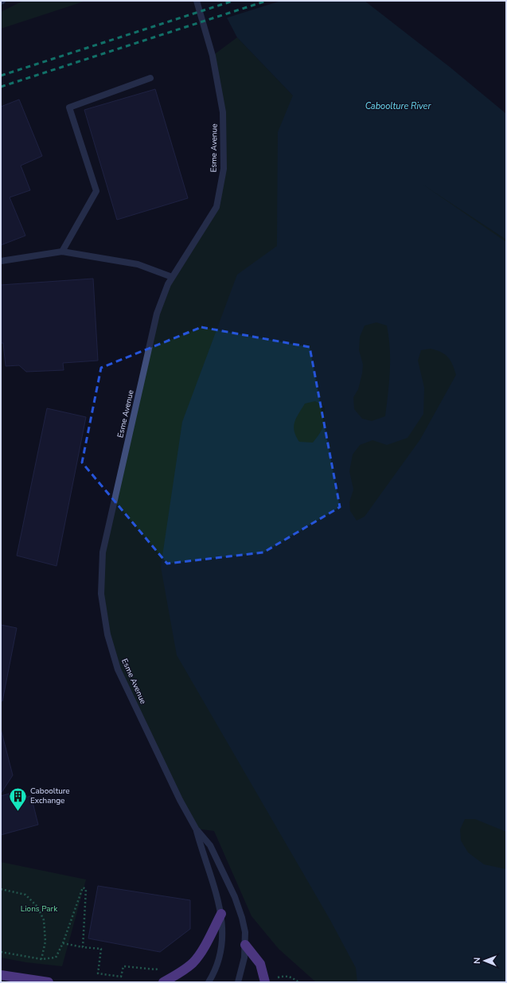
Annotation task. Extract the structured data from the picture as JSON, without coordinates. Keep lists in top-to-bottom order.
{
  "streets": {
    "street": ["Esme Avenue"]
  },
  "water": ["Caboolture River"],
  "parks": ["Lions Park"],
  "places": {
    "building": ["Caboolture Exchange"]
  },
  "north": "left"
}
